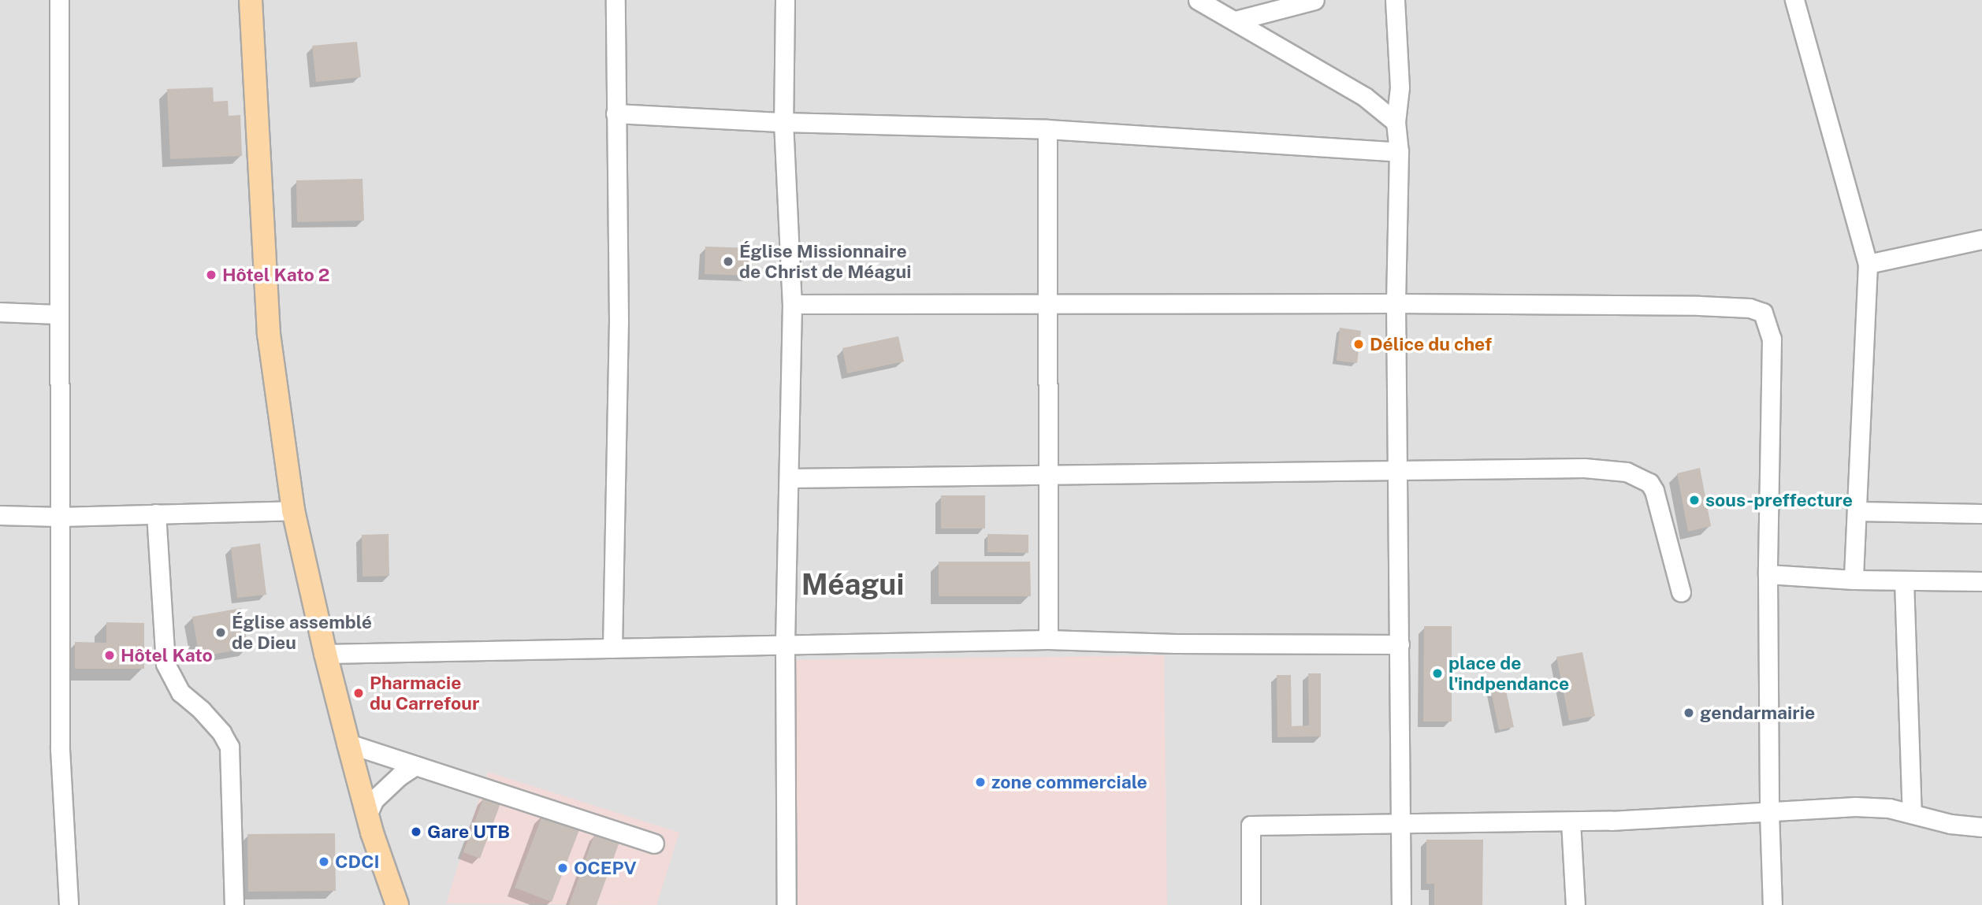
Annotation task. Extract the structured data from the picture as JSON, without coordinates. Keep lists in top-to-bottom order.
{
  "districts": ["Méagui"],
  "places": [
    "Église Missionnaire de Christ de Méagui",
    "Hôtel Kato 2",
    "Délice du chef",
    "sous-preffecture",
    "Église assemblé de Dieu",
    "Hôtel Kato",
    "place de l'indpendance",
    "Pharmacie du Carrefour",
    "gendarmairie",
    "zone commerciale",
    "Gare UTB",
    "CDCI",
    "OCEPV"
  ]
}
